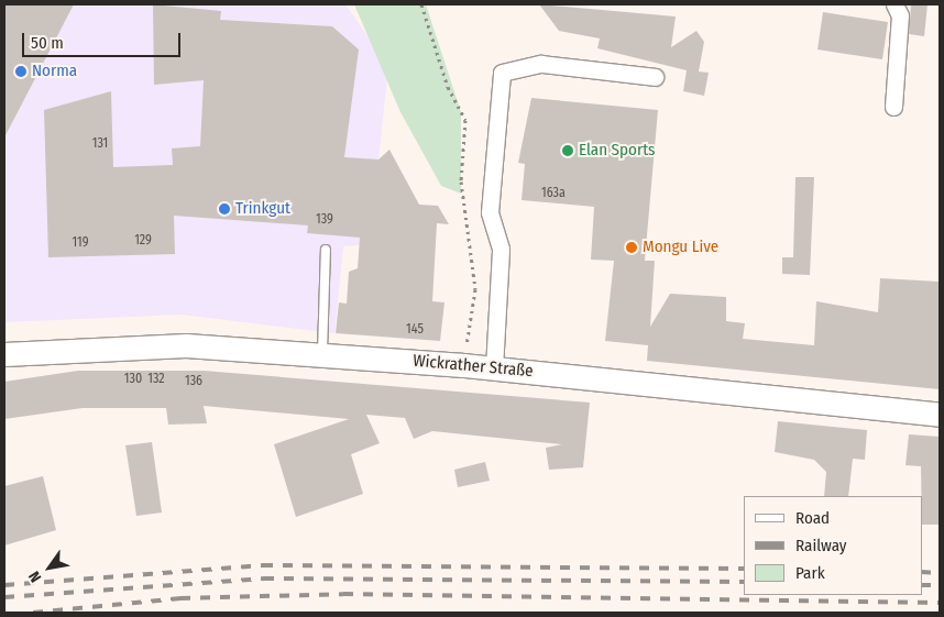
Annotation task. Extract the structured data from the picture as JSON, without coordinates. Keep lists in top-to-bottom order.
{
  "streets": {
    "main road": ["Wickrather Straße"]
  },
  "places": [
    "Norma",
    "Elan Sports",
    "Trinkgut",
    "Mongu Live"
  ],
  "house_numbers": [
    "131",
    "163a",
    "139",
    "129",
    "119",
    "145",
    "130",
    "132",
    "136"
  ],
  "legend": ["Road", "Railway", "Park"],
  "scale_bar": "50 m",
  "north": "bottom left"
}
